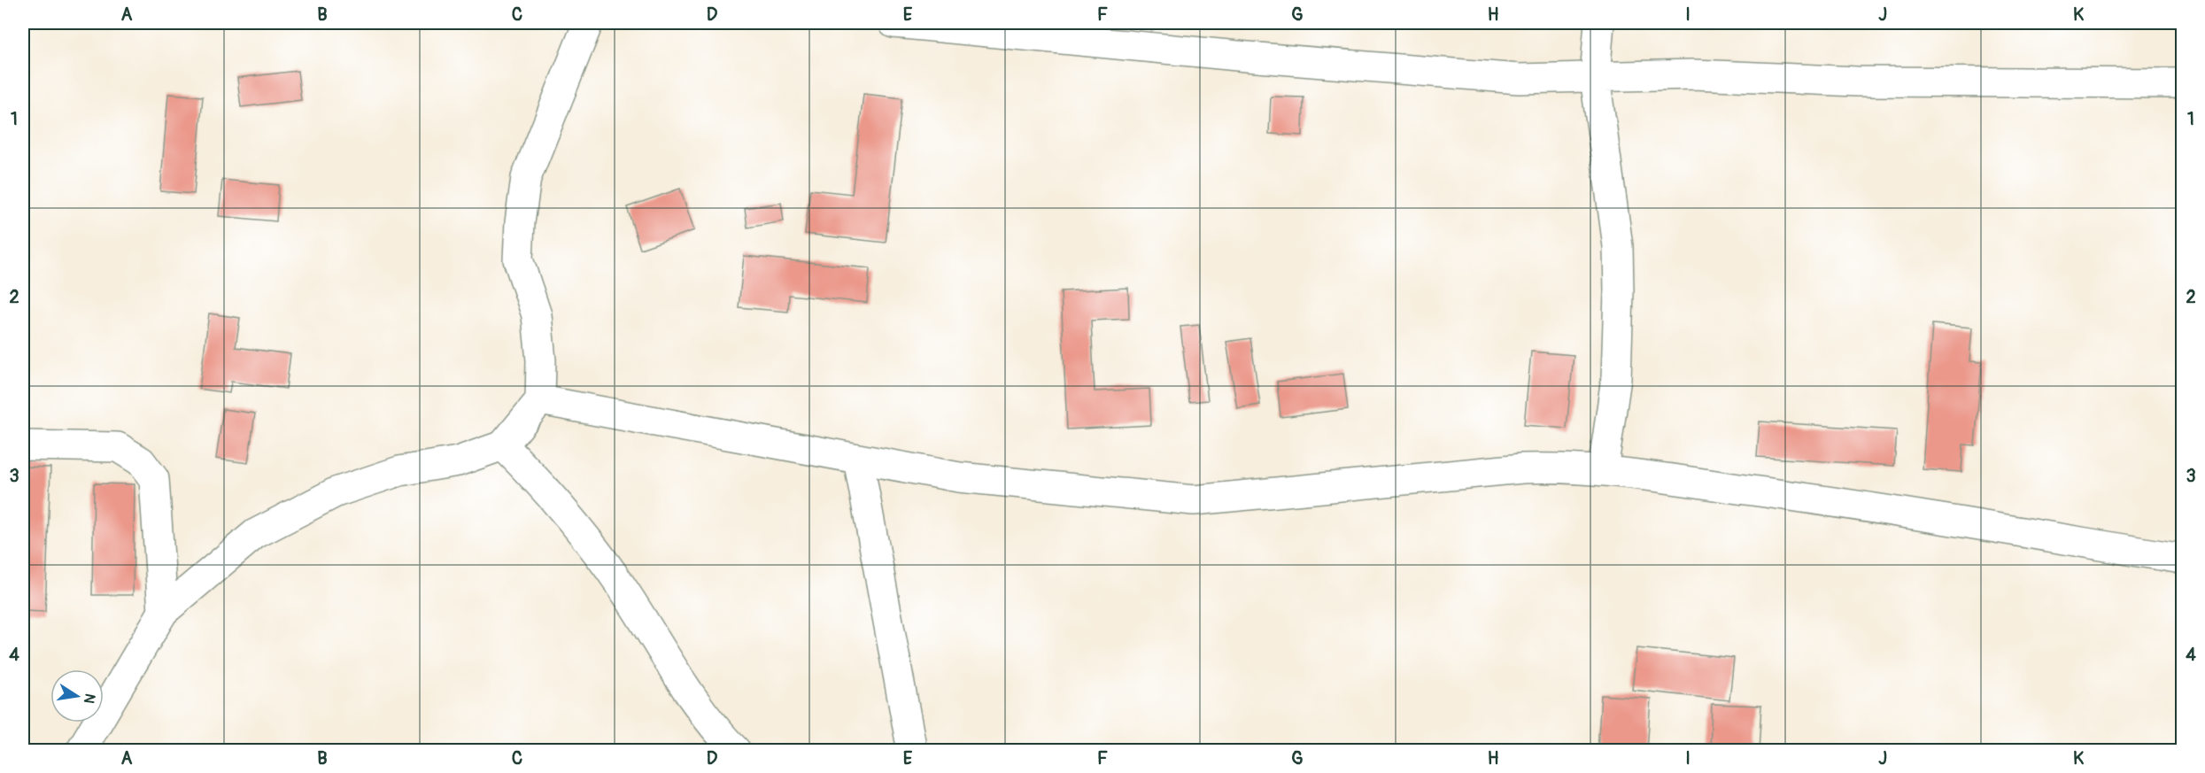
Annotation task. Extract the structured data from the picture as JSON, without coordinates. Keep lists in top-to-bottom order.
{
  "north": "right",
  "grid": {
    "columns": [
      "A",
      "B",
      "C",
      "D",
      "E",
      "F",
      "G",
      "H",
      "I",
      "J",
      "K"
    ],
    "rows": [
      "1",
      "2",
      "3",
      "4"
    ]
  }
}
